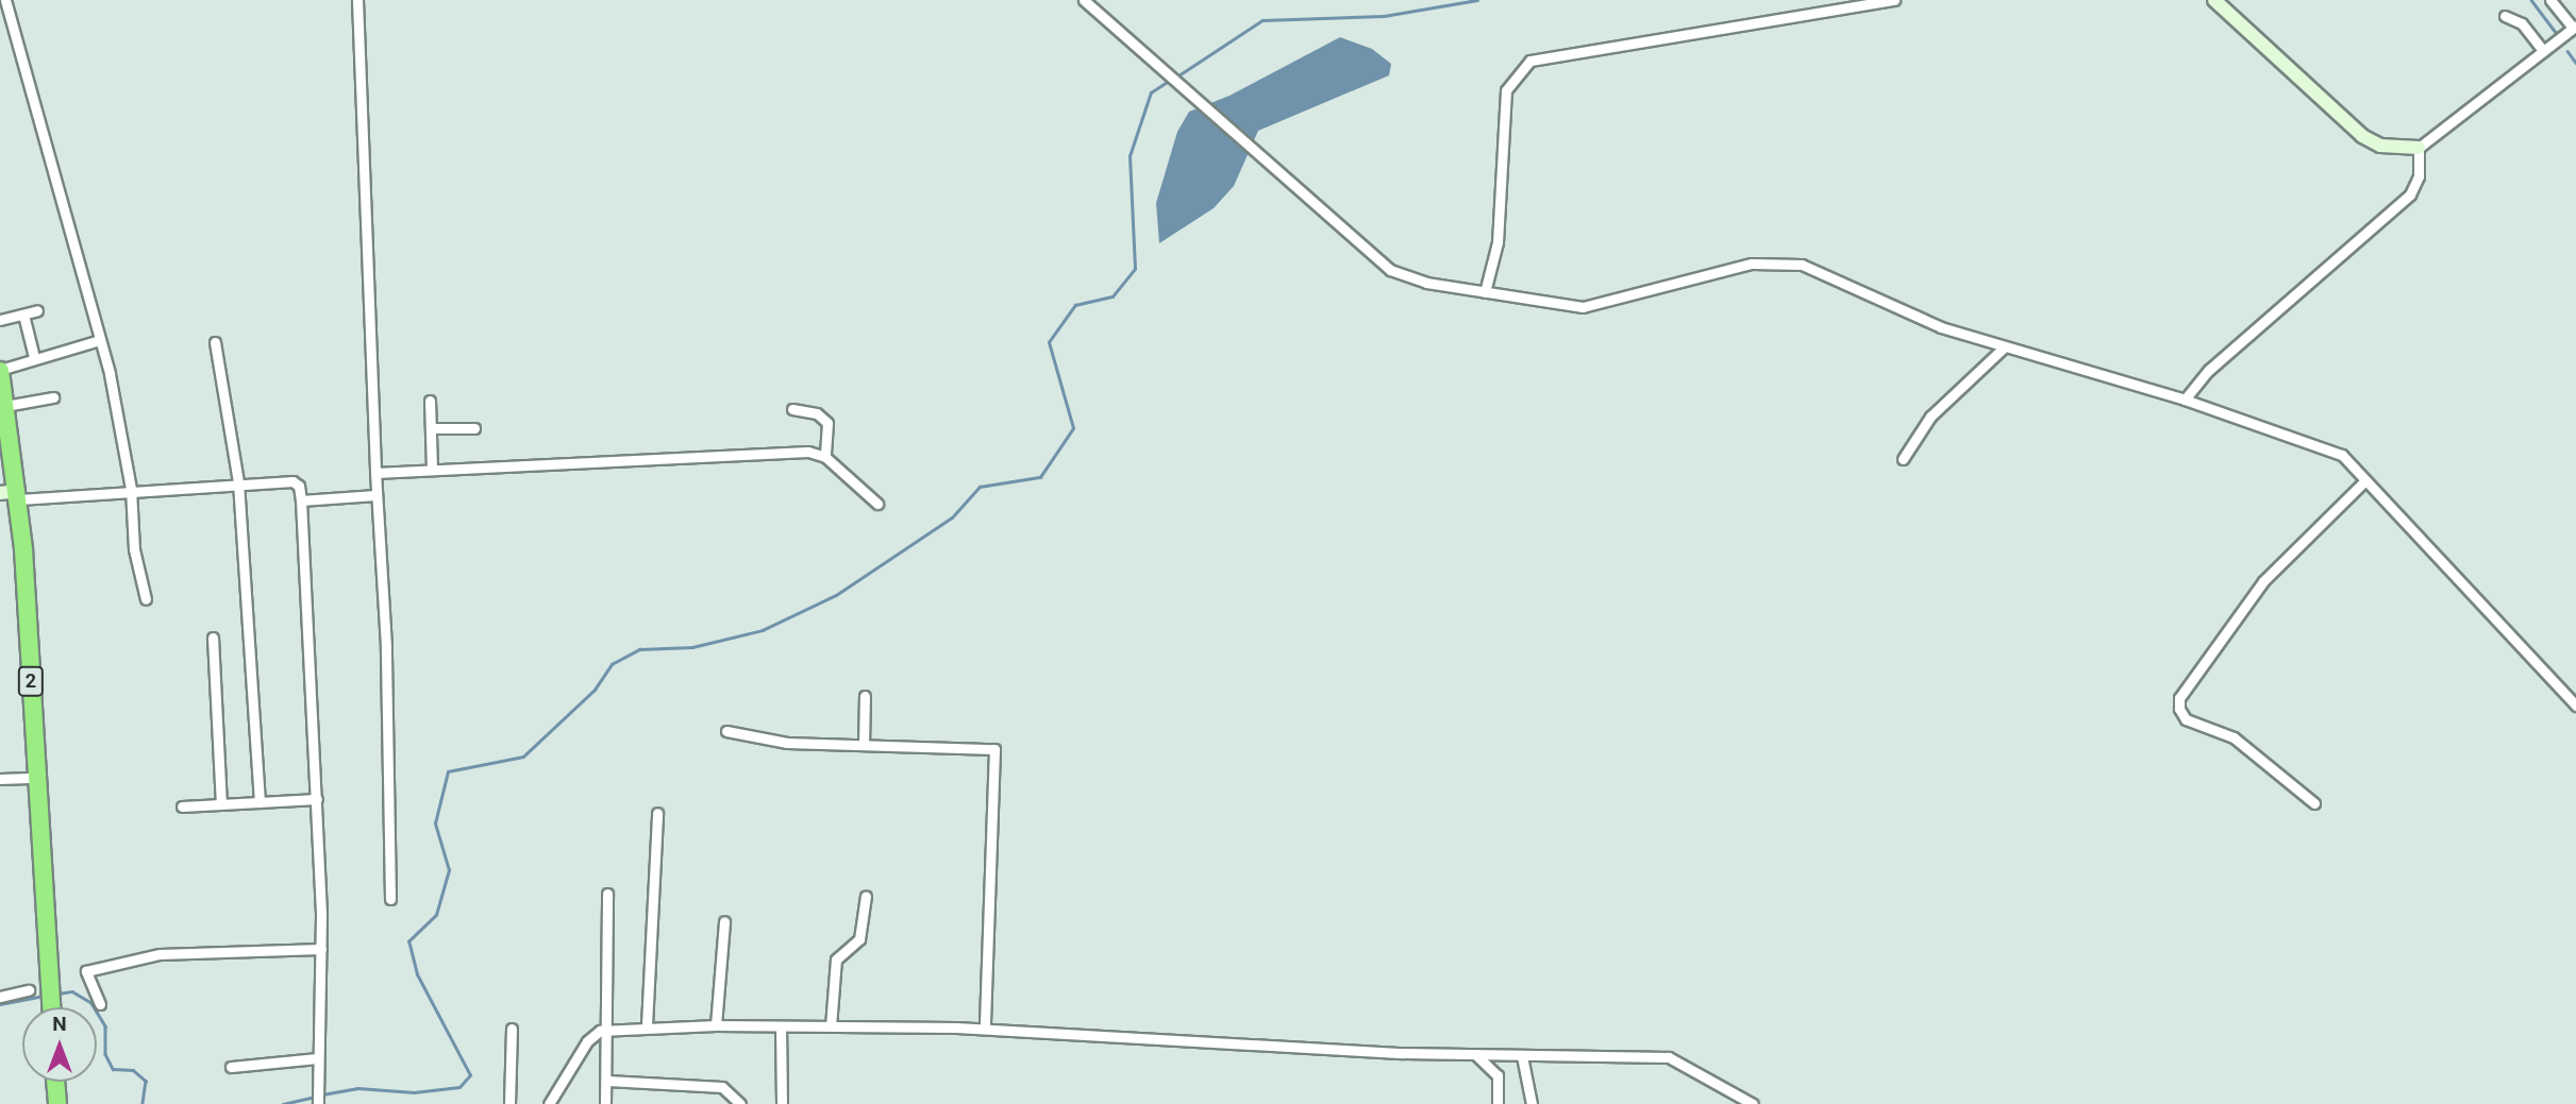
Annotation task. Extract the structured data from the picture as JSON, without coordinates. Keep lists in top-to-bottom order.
{
  "streets": {
    "highway": ["2"]
  },
  "north": "top"
}
